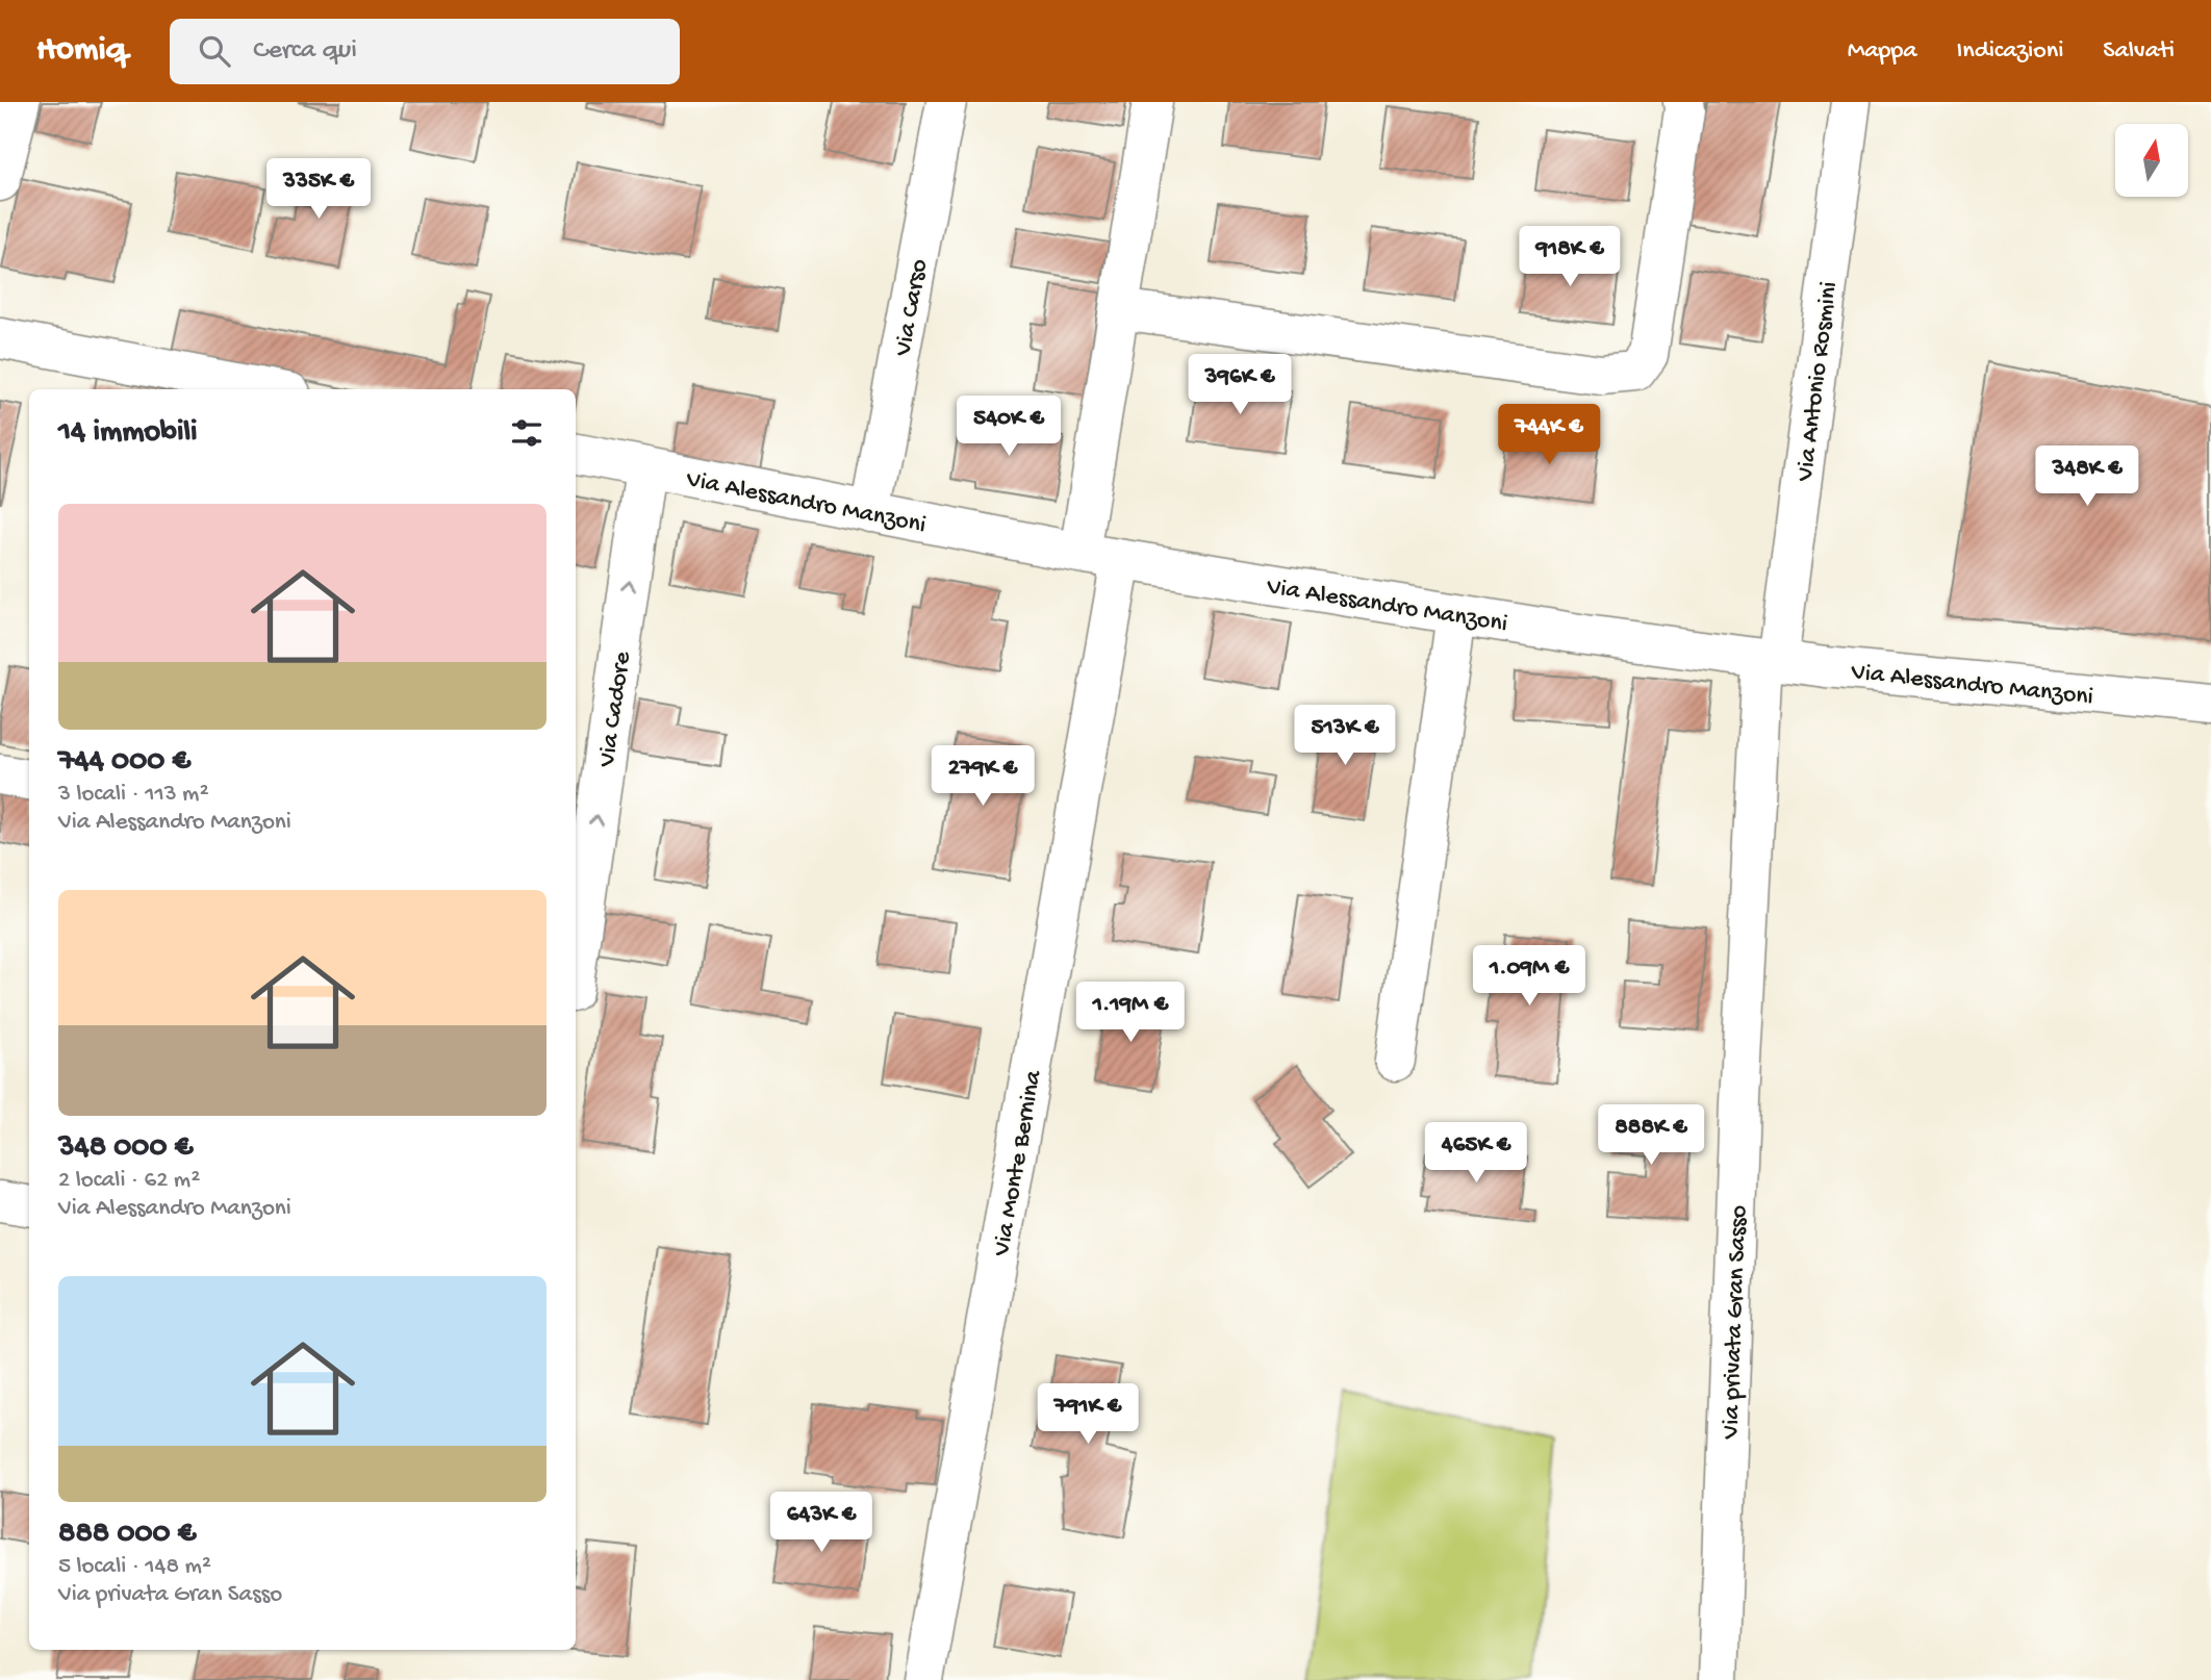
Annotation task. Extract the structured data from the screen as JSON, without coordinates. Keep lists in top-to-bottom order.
{
  "streets": {
    "street": [
      "Via Carso",
      "Via Antonio Rosmini",
      "Via Alessandro Manzoni",
      "Via Cadore",
      "Via Monte Bernina",
      "Via privata Gran Sasso"
    ]
  },
  "crossings": [
    ["Via Carso", "Via Alessandro Manzoni"],
    ["Via Antonio Rosmini", "Via Alessandro Manzoni"],
    ["Via Antonio Rosmini", "Via privata Gran Sasso"],
    ["Via Alessandro Manzoni", "Via Cadore"],
    ["Via Alessandro Manzoni", "Via Monte Bernina"],
    ["Via Alessandro Manzoni", "Via privata Gran Sasso"]
  ],
  "one_way": ["Via Cadore"],
  "north": "top",
  "page": {
    "header": "Homiq",
    "search": "Cerca qui",
    "nav": ["Mappa", "Indicazioni", "Salvati"],
    "price": [
      "335K €",
      "918K €",
      "396K €",
      "540K €",
      "744K €",
      "348K €",
      "513K €",
      "279K €",
      "1.09M €",
      "1.19M €",
      "888K €",
      "465K €",
      "791K €",
      "643K €"
    ],
    "heading": "14 immobili",
    "list": [
      {
        "name": "744 000 €",
        "note": "3 locali · 113 m² · Via Alessandro Manzoni"
      },
      {
        "name": "348 000 €",
        "note": "2 locali · 62 m² · Via Alessandro Manzoni"
      },
      {
        "name": "888 000 €",
        "note": "5 locali · 148 m² · Via privata Gran Sasso"
      }
    ]
  }
}
